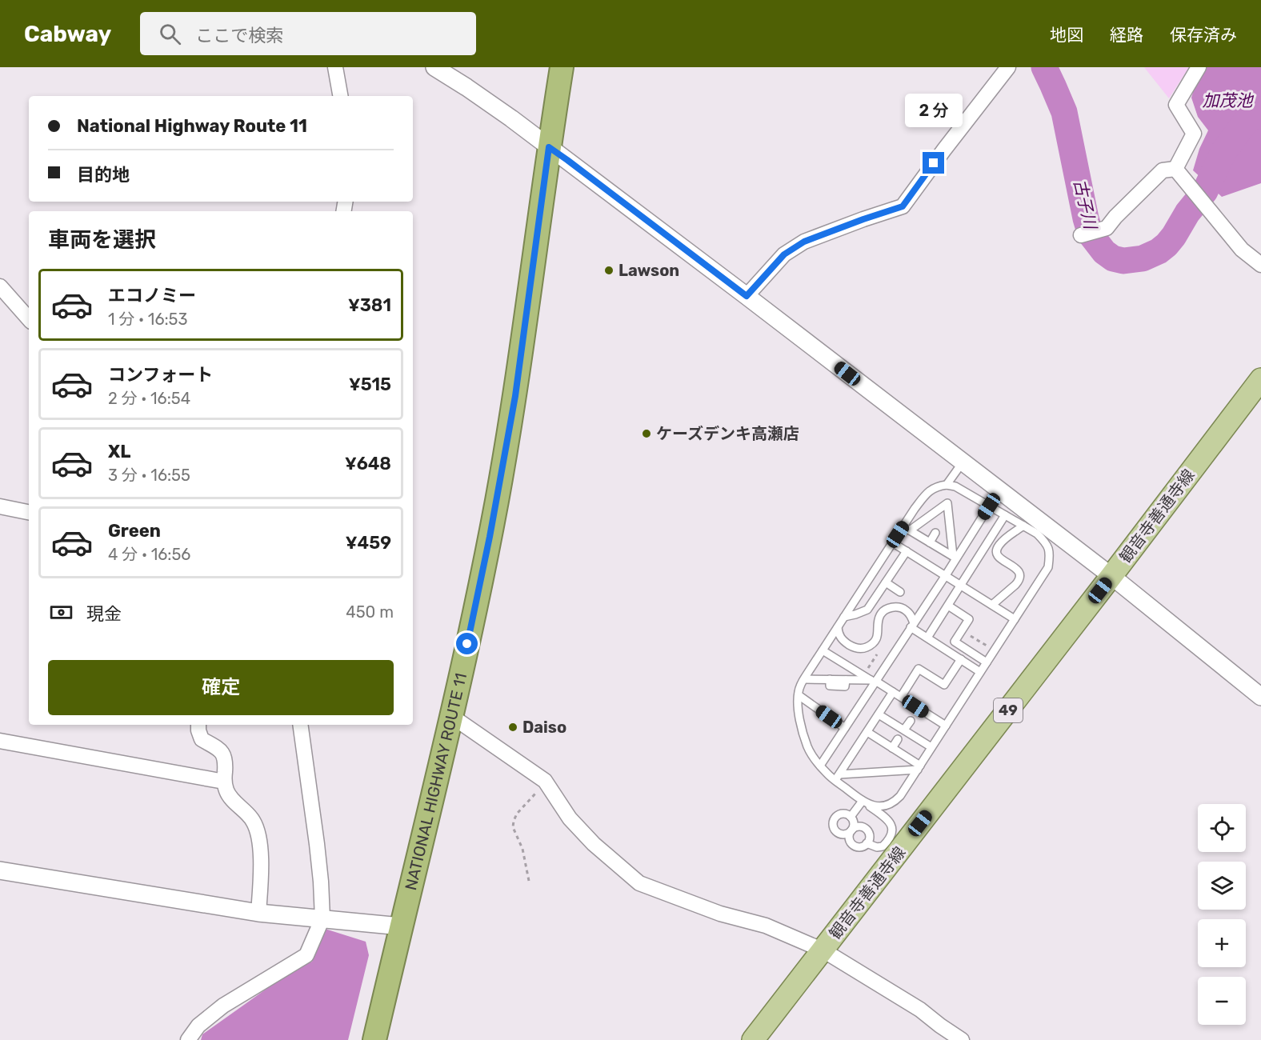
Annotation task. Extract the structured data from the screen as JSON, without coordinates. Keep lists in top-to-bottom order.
{
  "streets": {
    "highway": ["NATIONAL HIGHWAY ROUTE 11"],
    "main road": ["観音寺善通寺線", "49"]
  },
  "water": ["加茂池", "古子川"],
  "places": ["Lawson", "ケーズデンキ高瀬店", "Daiso"],
  "page": {
    "header": "Cabway",
    "search": "ここで検索",
    "nav": ["地図", "経路", "保存済み"],
    "bubble": "2 分",
    "banner": ["National Highway Route 11", "目的地"],
    "heading": "車両を選択",
    "list": [
      {
        "name": "エコノミー",
        "note": "1 分 · 16:53",
        "value": "¥381"
      },
      {
        "name": "コンフォート",
        "note": "2 分 · 16:54",
        "value": "¥515"
      },
      {
        "name": "XL",
        "note": "3 分 · 16:55",
        "value": "¥648"
      },
      {
        "name": "Green",
        "note": "4 分 · 16:56",
        "value": "¥459"
      }
    ],
    "pay": ["現金", "450 m"],
    "buttons": "確定",
    "map_buttons": ["+", "−"]
  }
}
